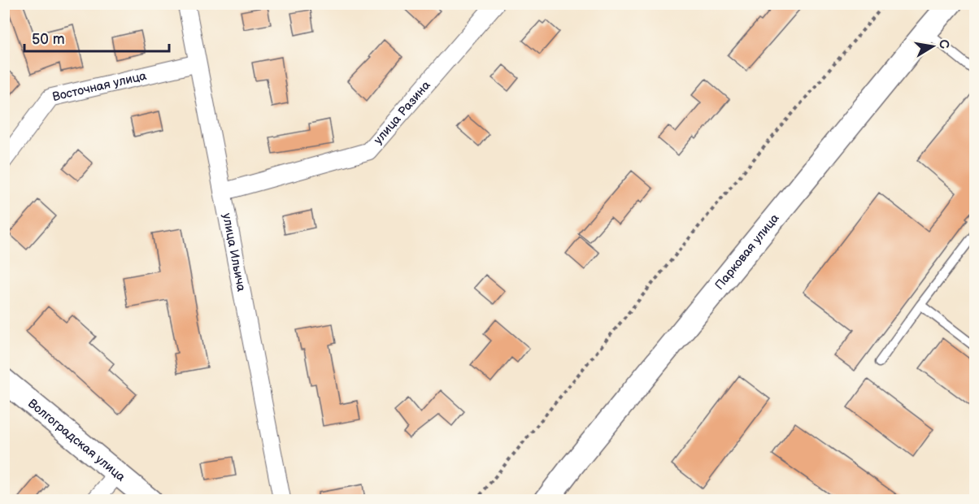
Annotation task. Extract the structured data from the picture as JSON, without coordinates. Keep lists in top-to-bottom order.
{
  "streets": {
    "main road": ["Парковая улица", "Волгоградская улица"],
    "street": ["Восточная улица", "улица Разина", "улица Ильича"]
  },
  "crossings": [
    ["Восточная улица", "улица Ильича"],
    ["улица Разина", "улица Ильича"]
  ],
  "scale_bar": "50 m",
  "north": "right"
}
